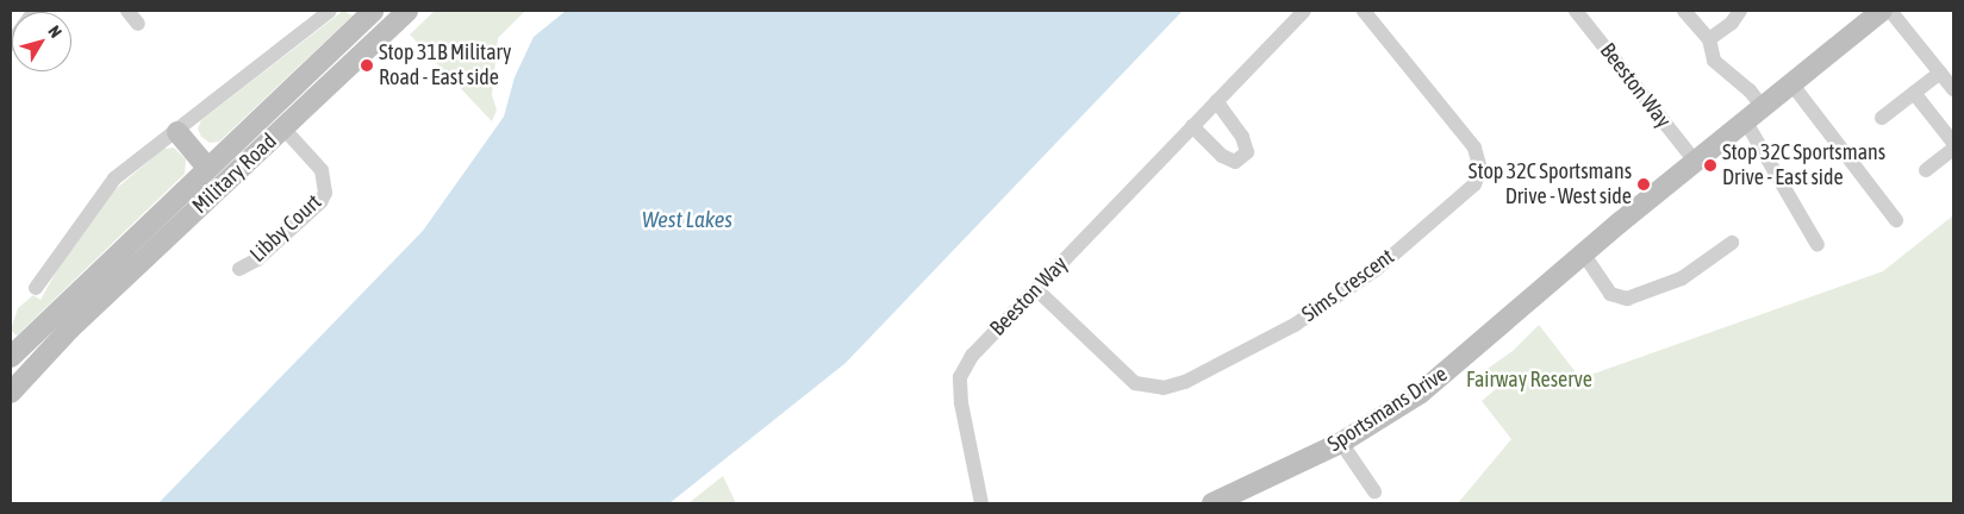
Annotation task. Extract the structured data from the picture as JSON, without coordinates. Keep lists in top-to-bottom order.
{
  "streets": {
    "main road": ["Military Road", "Sportsmans Drive"],
    "street": ["Beeston Way", "Libby Court", "Sims Crescent"]
  },
  "crossings": [
    ["Beeston Way", "Sims Crescent"],
    ["Beeston Way", "Sportsmans Drive"],
    ["Military Road", "Libby Court"]
  ],
  "water": ["West Lakes"],
  "parks": ["Fairway Reserve"],
  "places": ["Stop 31B Military Road - East side", "Stop 32C Sportsmans Drive - East side", "Stop 32C Sportsmans Drive - West side"],
  "north": "top right"
}
